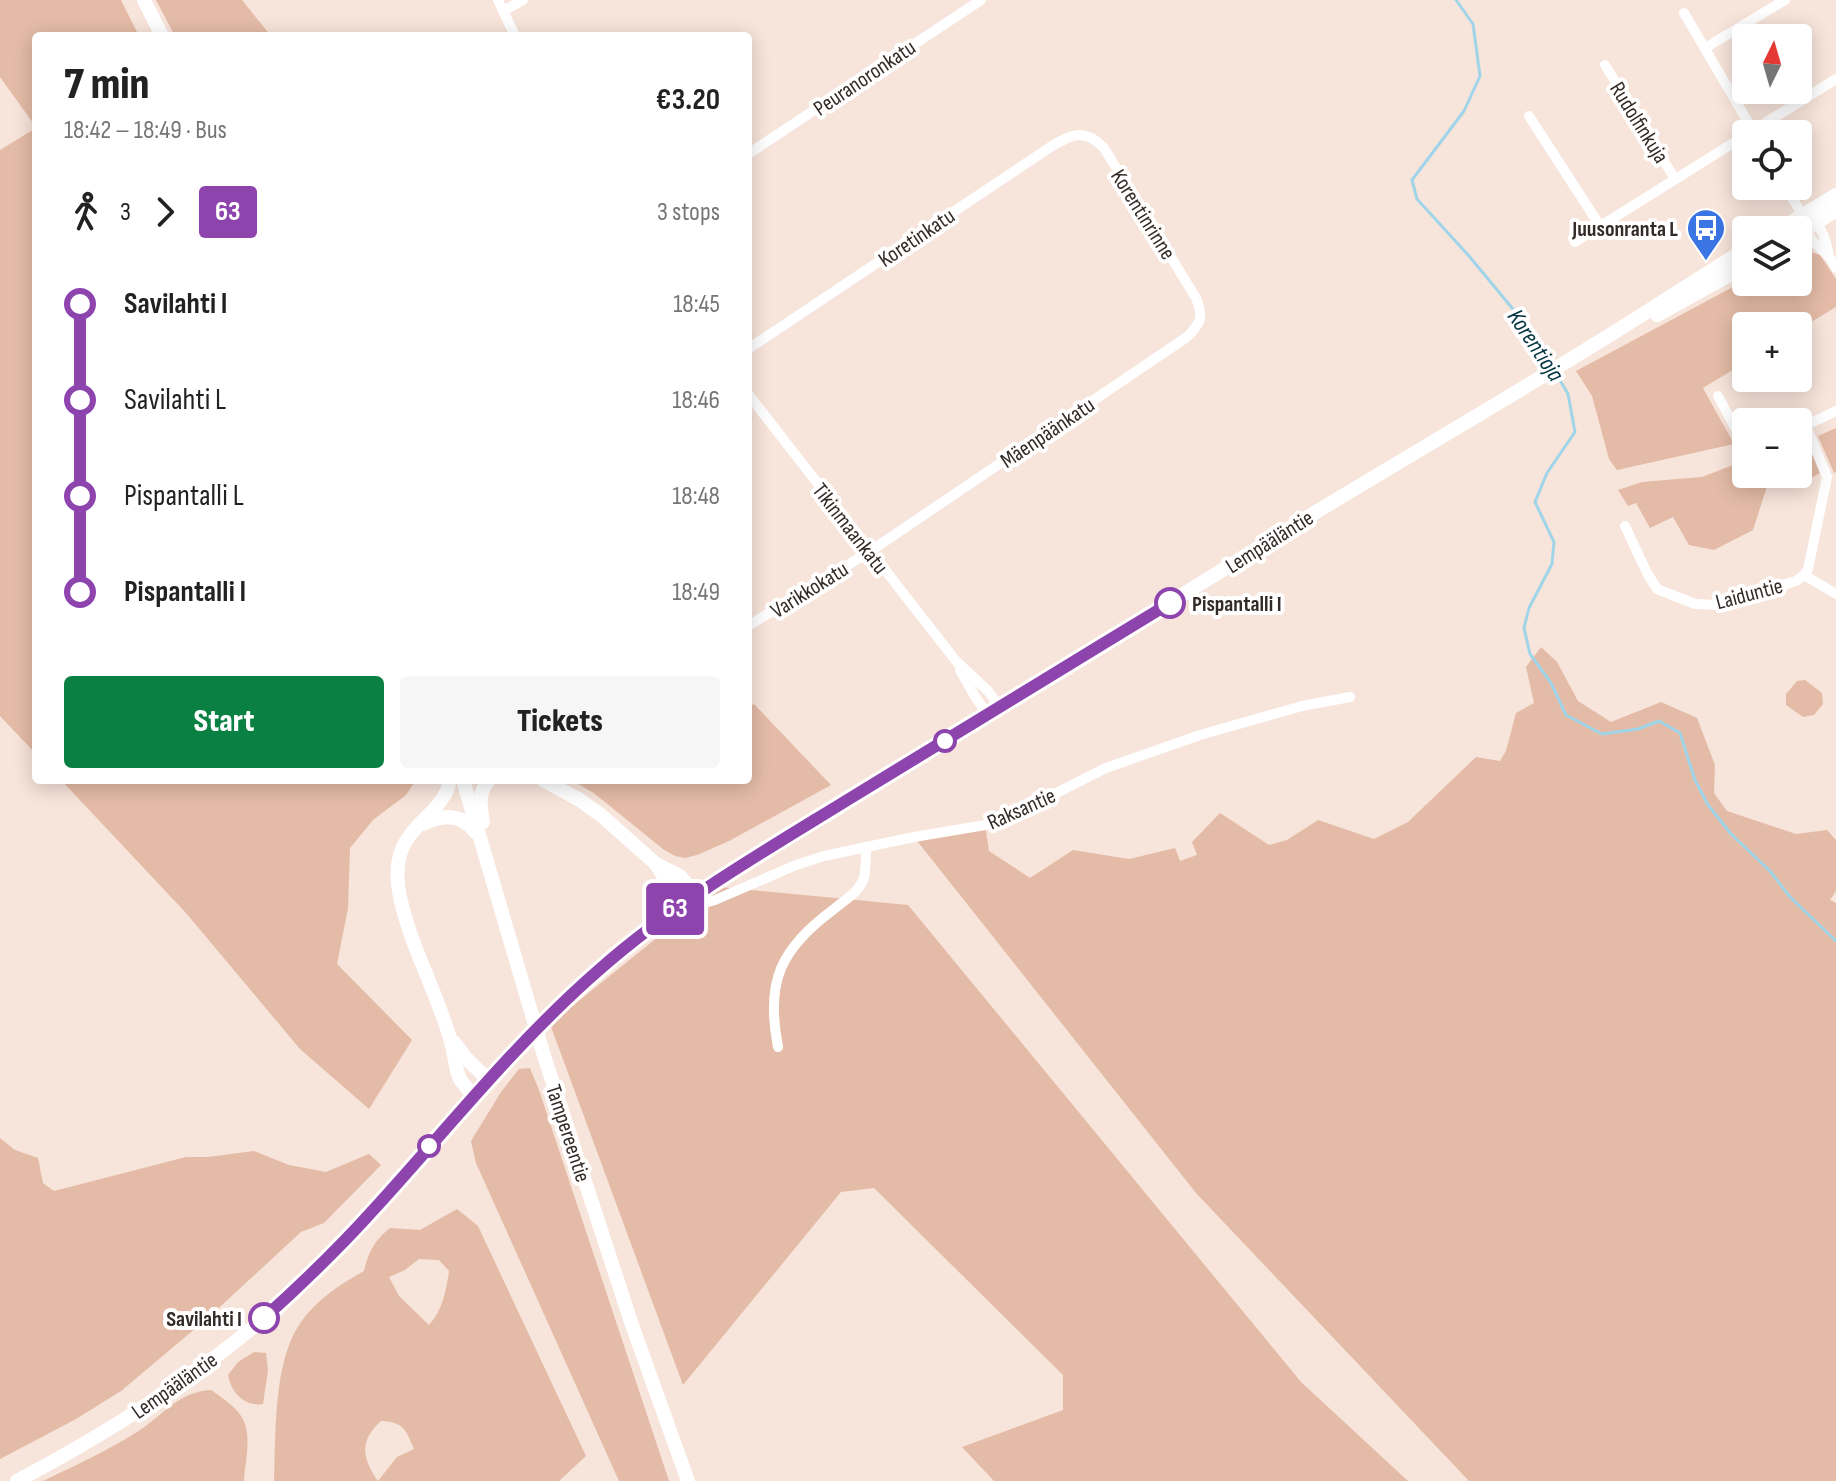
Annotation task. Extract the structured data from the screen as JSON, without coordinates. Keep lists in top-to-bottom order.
{
  "streets": {
    "main road": ["Lempääläntie", "Tampereentie"],
    "street": [
      "Peuranoronkatu",
      "Rudolfinkuja",
      "Korentinrinne",
      "Koretinkatu",
      "Mäenpäänkatu",
      "Tikinmaankatu",
      "Varikkokatu",
      "Laiduntie",
      "Raksantie"
    ]
  },
  "crossings": [
    ["Korentinrinne", "Koretinkatu"],
    ["Korentinrinne", "Mäenpäänkatu"],
    ["Mäenpäänkatu", "Tikinmaankatu"],
    ["Mäenpäänkatu", "Varikkokatu"],
    ["Tikinmaankatu", "Lempääläntie"],
    ["Tikinmaankatu", "Varikkokatu"],
    ["Lempääläntie", "Raksantie"]
  ],
  "water": ["Korentioja"],
  "places": {
    "bus stop": ["Juusonranta L"],
    "other": ["Pispantalli I", "Savilahti I"]
  },
  "lines": ["bus line 63"],
  "north": "top",
  "page": {
    "on_map": "63",
    "map_buttons": ["+", "−"],
    "heading": ["7 min", "18:42 – 18:49 · Bus", "€3.20"],
    "legs": ["3", "63", "3 stops"],
    "list": [
      {
        "name": "Savilahti I",
        "value": "18:45"
      },
      {
        "name": "Savilahti L",
        "value": "18:46"
      },
      {
        "name": "Pispantalli L",
        "value": "18:48"
      },
      {
        "name": "Pispantalli I",
        "value": "18:49"
      }
    ],
    "buttons": ["Start", "Tickets"]
  }
}
